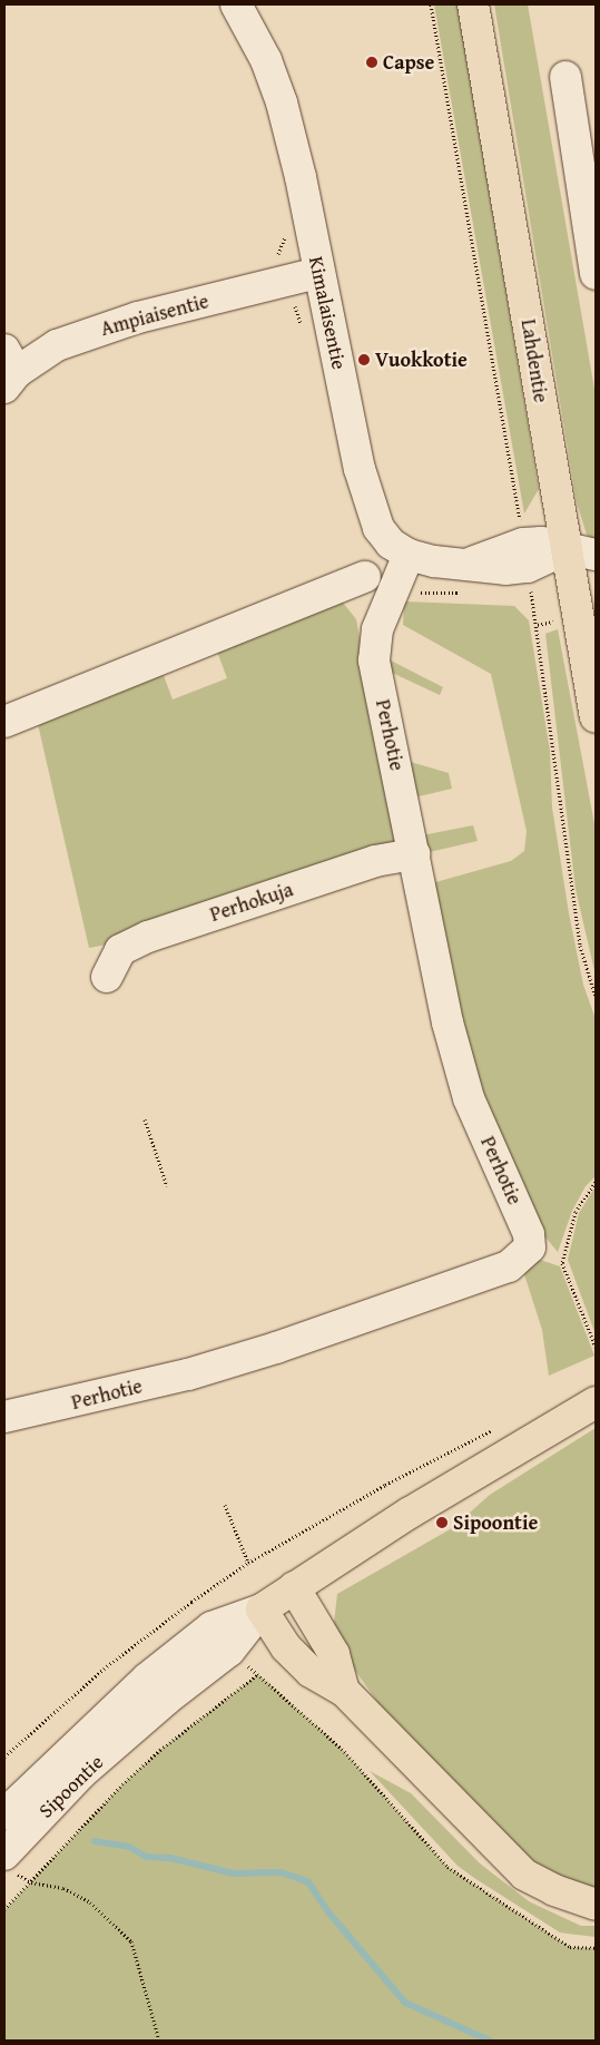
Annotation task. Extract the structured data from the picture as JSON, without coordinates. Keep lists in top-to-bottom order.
{
  "streets": {
    "main road": ["Lahdentie", "Sipoontie"],
    "street": [
      "Kimalaisentie",
      "Ampiaisentie",
      "Perhotie",
      "Perhokuja"
    ]
  },
  "crossings": [
    ["Kimalaisentie", "Ampiaisentie"],
    ["Kimalaisentie", "Lahdentie"],
    ["Kimalaisentie", "Perhotie"],
    ["Perhotie", "Perhokuja"]
  ],
  "places": ["Capse", "Vuokkotie", "Sipoontie"]
}
